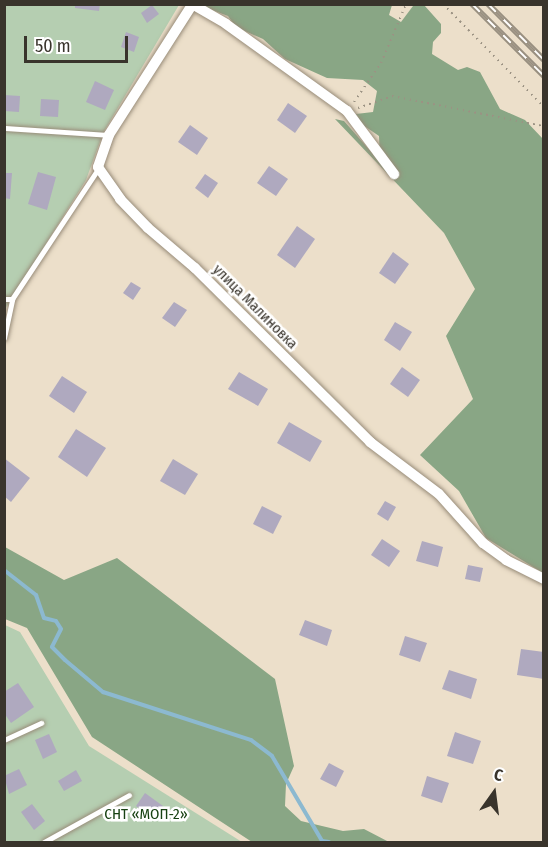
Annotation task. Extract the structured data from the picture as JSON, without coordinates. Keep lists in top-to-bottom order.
{
  "streets": {
    "street": ["улица Малиновка"]
  },
  "parks": ["СНТ «МОП-2»"],
  "scale_bar": "50 m",
  "north": "top"
}
